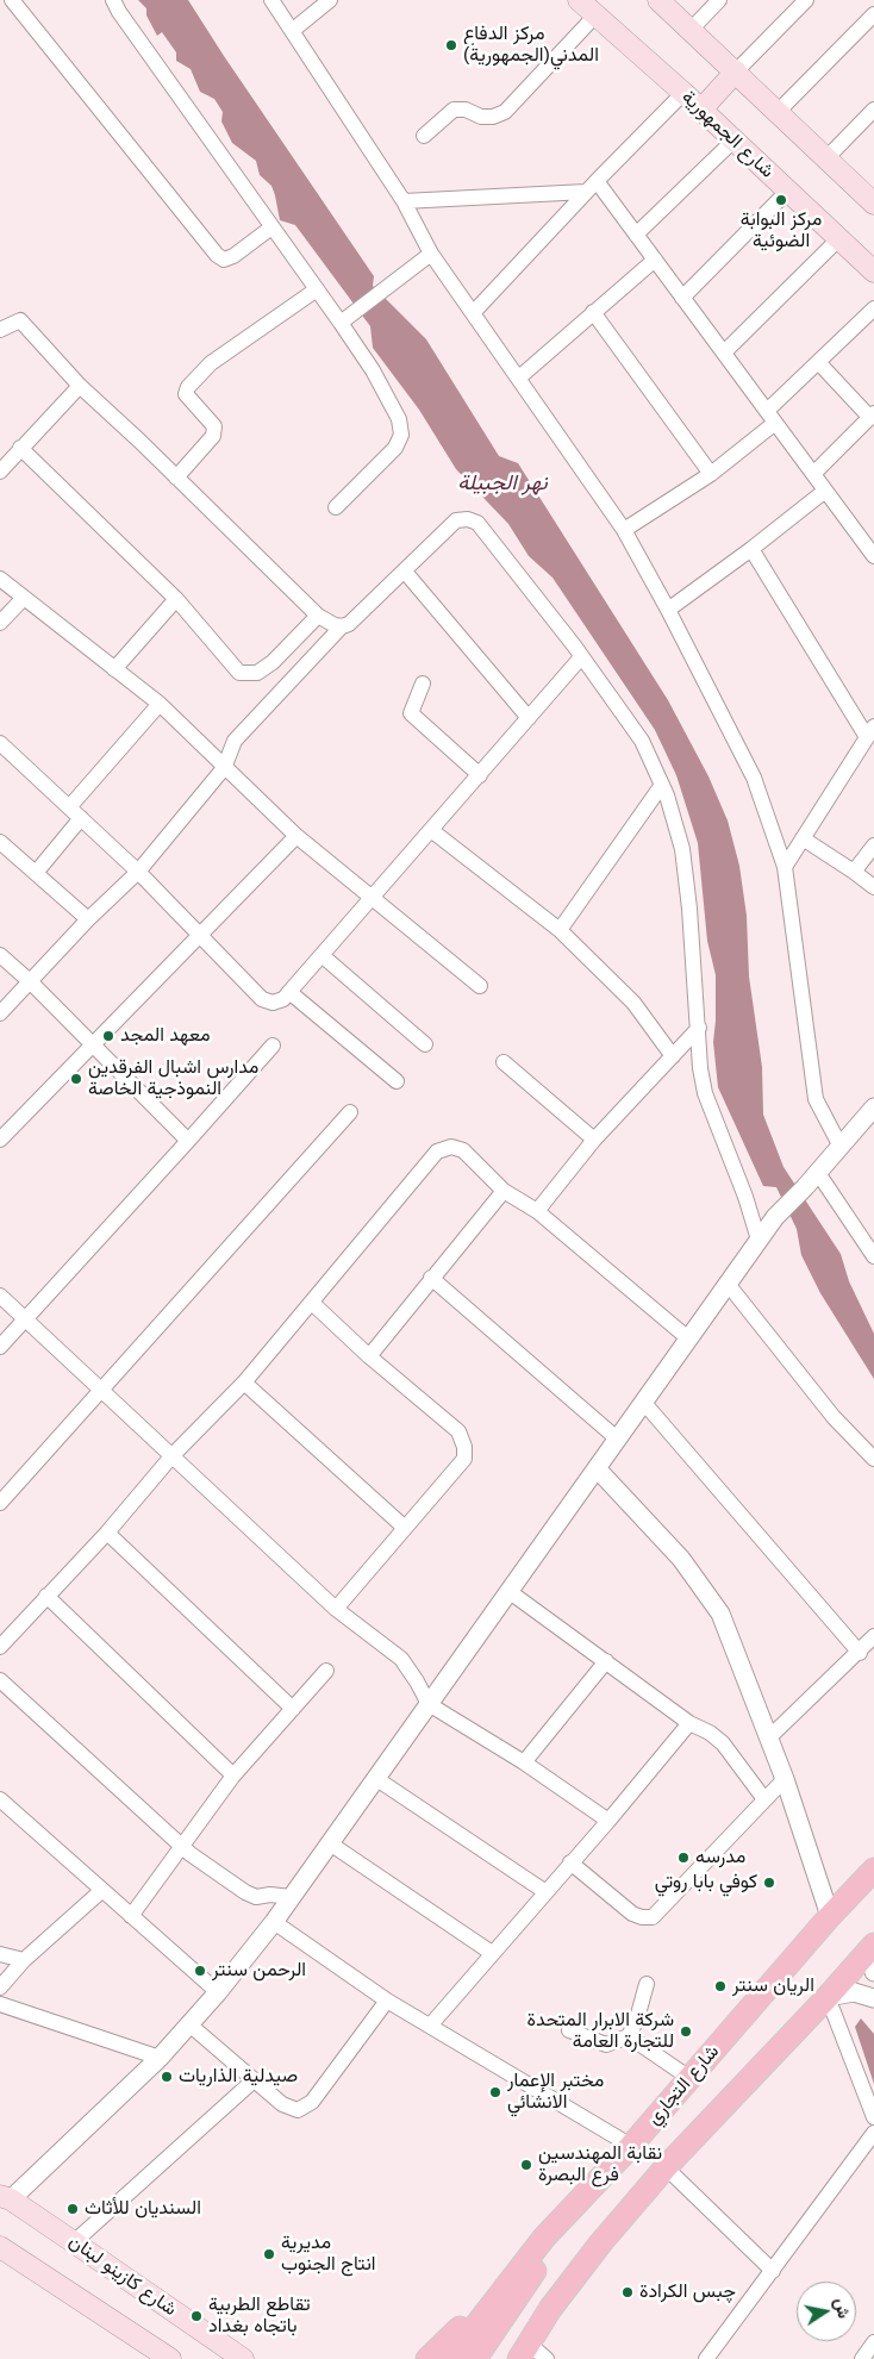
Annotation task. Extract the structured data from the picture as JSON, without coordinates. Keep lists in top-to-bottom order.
{
  "streets": {
    "main road": ["شارع الجمهورية", "شارع التجاري", "شارع كازينو لبنان"]
  },
  "water": ["نهر الجبيلة"],
  "places": [
    "مركز الدفاع المدني(الجمهورية)",
    "مركز البوابة الضوئية",
    "معهد المجد",
    "مدارس اشبال الفرقدين النموذجية الخاصة",
    "مدرسه",
    "كوفي بابا روتي",
    "الرحمن سنتر",
    "الريان سنتر",
    "شركة الابرار المتحدة للتجارة العامة",
    "صيدلية الذاريات",
    "مختبر الإعمار الانشائي",
    "نقابة المهندسين فرع البصرة",
    "السنديان للأثاث",
    "مديرية انتاج الجنوب",
    "چبس الكرادة",
    "تقاطع الطربية باتجاه بغداد"
  ],
  "north": "right"
}
